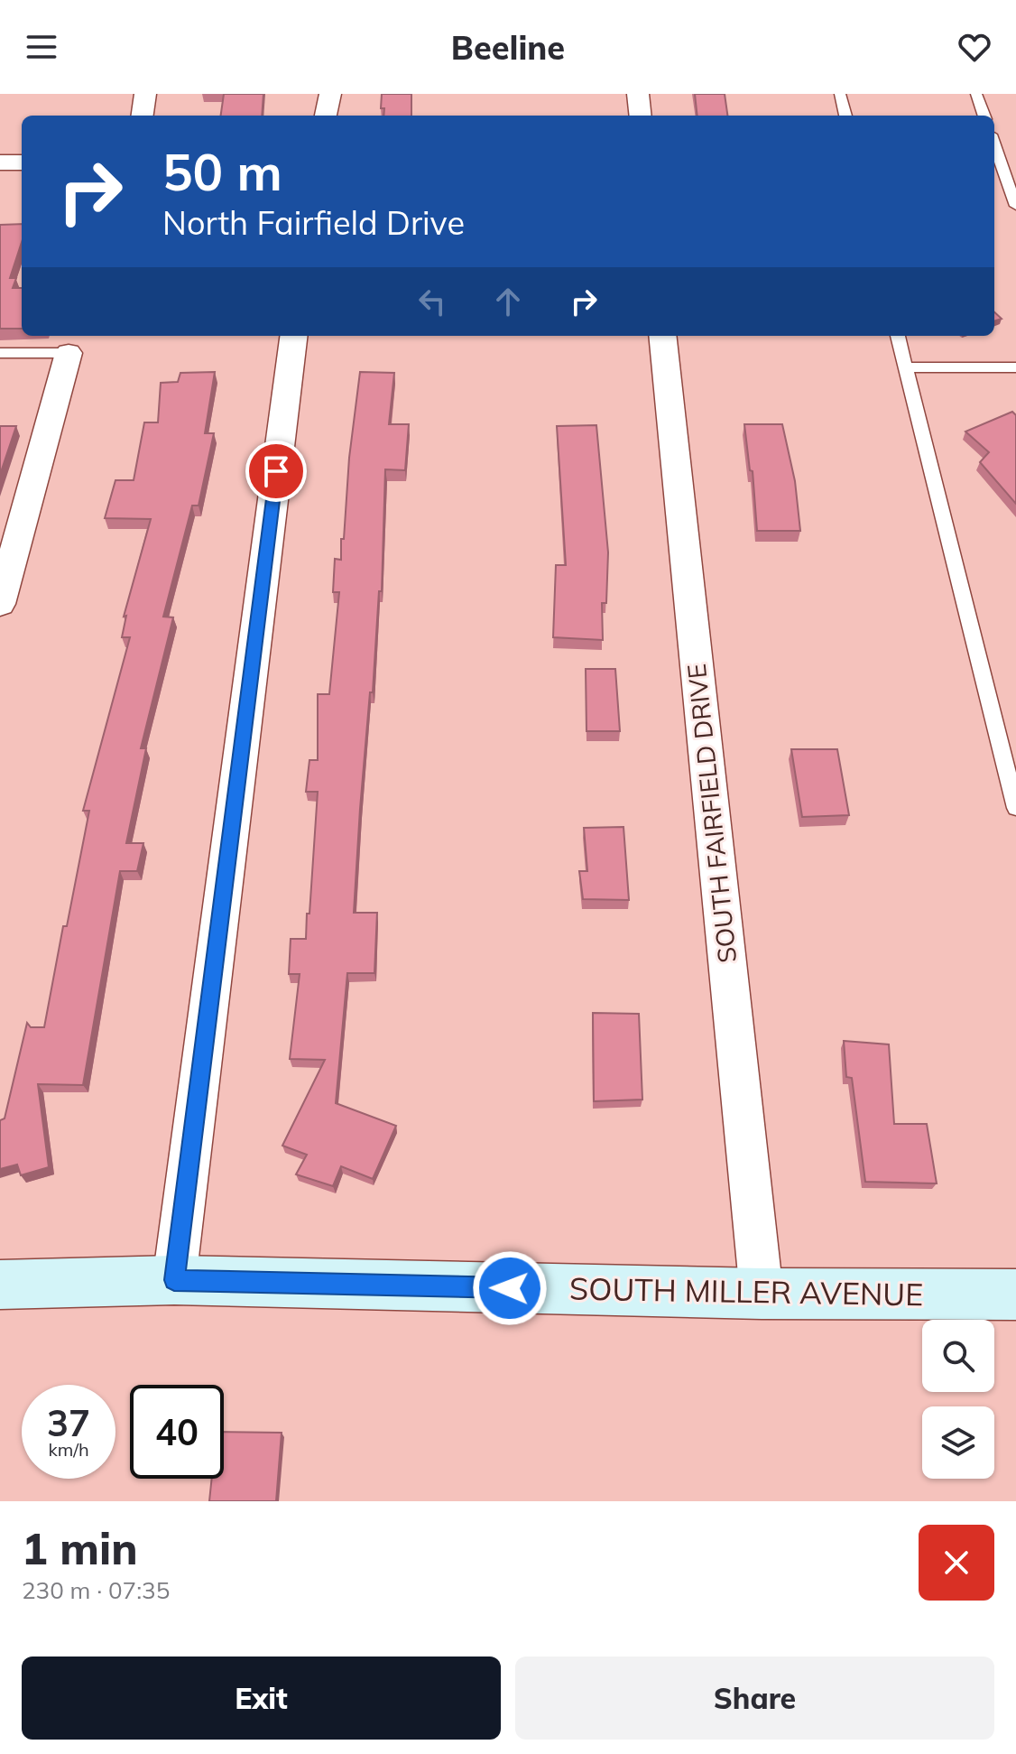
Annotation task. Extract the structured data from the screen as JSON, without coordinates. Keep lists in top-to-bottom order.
{
  "streets": {
    "street": ["SOUTH FAIRFIELD DRIVE", "SOUTH MILLER AVENUE"]
  },
  "crossings": [
    ["SOUTH FAIRFIELD DRIVE", "SOUTH MILLER AVENUE"]
  ],
  "page": {
    "header": "Beeline",
    "turn": ["50 m", "North Fairfield Drive"],
    "speed": "37 km/h",
    "limit": "40",
    "heading": ["1 min", "230 m · 07:35"],
    "buttons": ["Exit", "Share"]
  }
}
